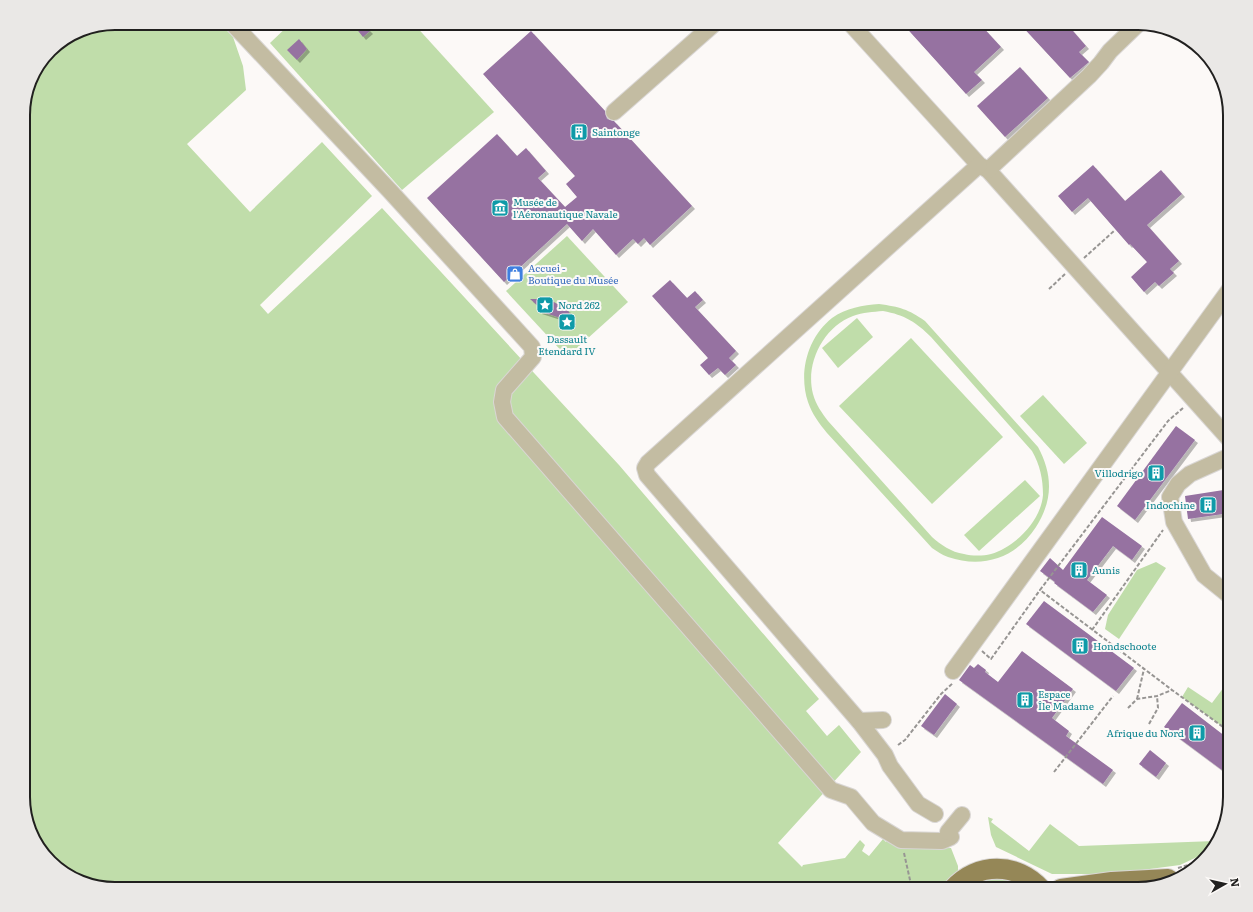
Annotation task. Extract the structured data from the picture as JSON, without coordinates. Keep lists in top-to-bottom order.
{
  "places": {
    "building": [
      "Saintonge",
      "Villodrigo",
      "Indochine",
      "Aunis",
      "Hondschoote",
      "Espace Île Madame",
      "Afrique du Nord"
    ],
    "museum": ["Musée de l'Aéronautique Navale"],
    "shop": ["Accuei - Boutique du Musée"],
    "place": ["Nord 262", "Dassault Etendard IV"]
  },
  "north": "right"
}
